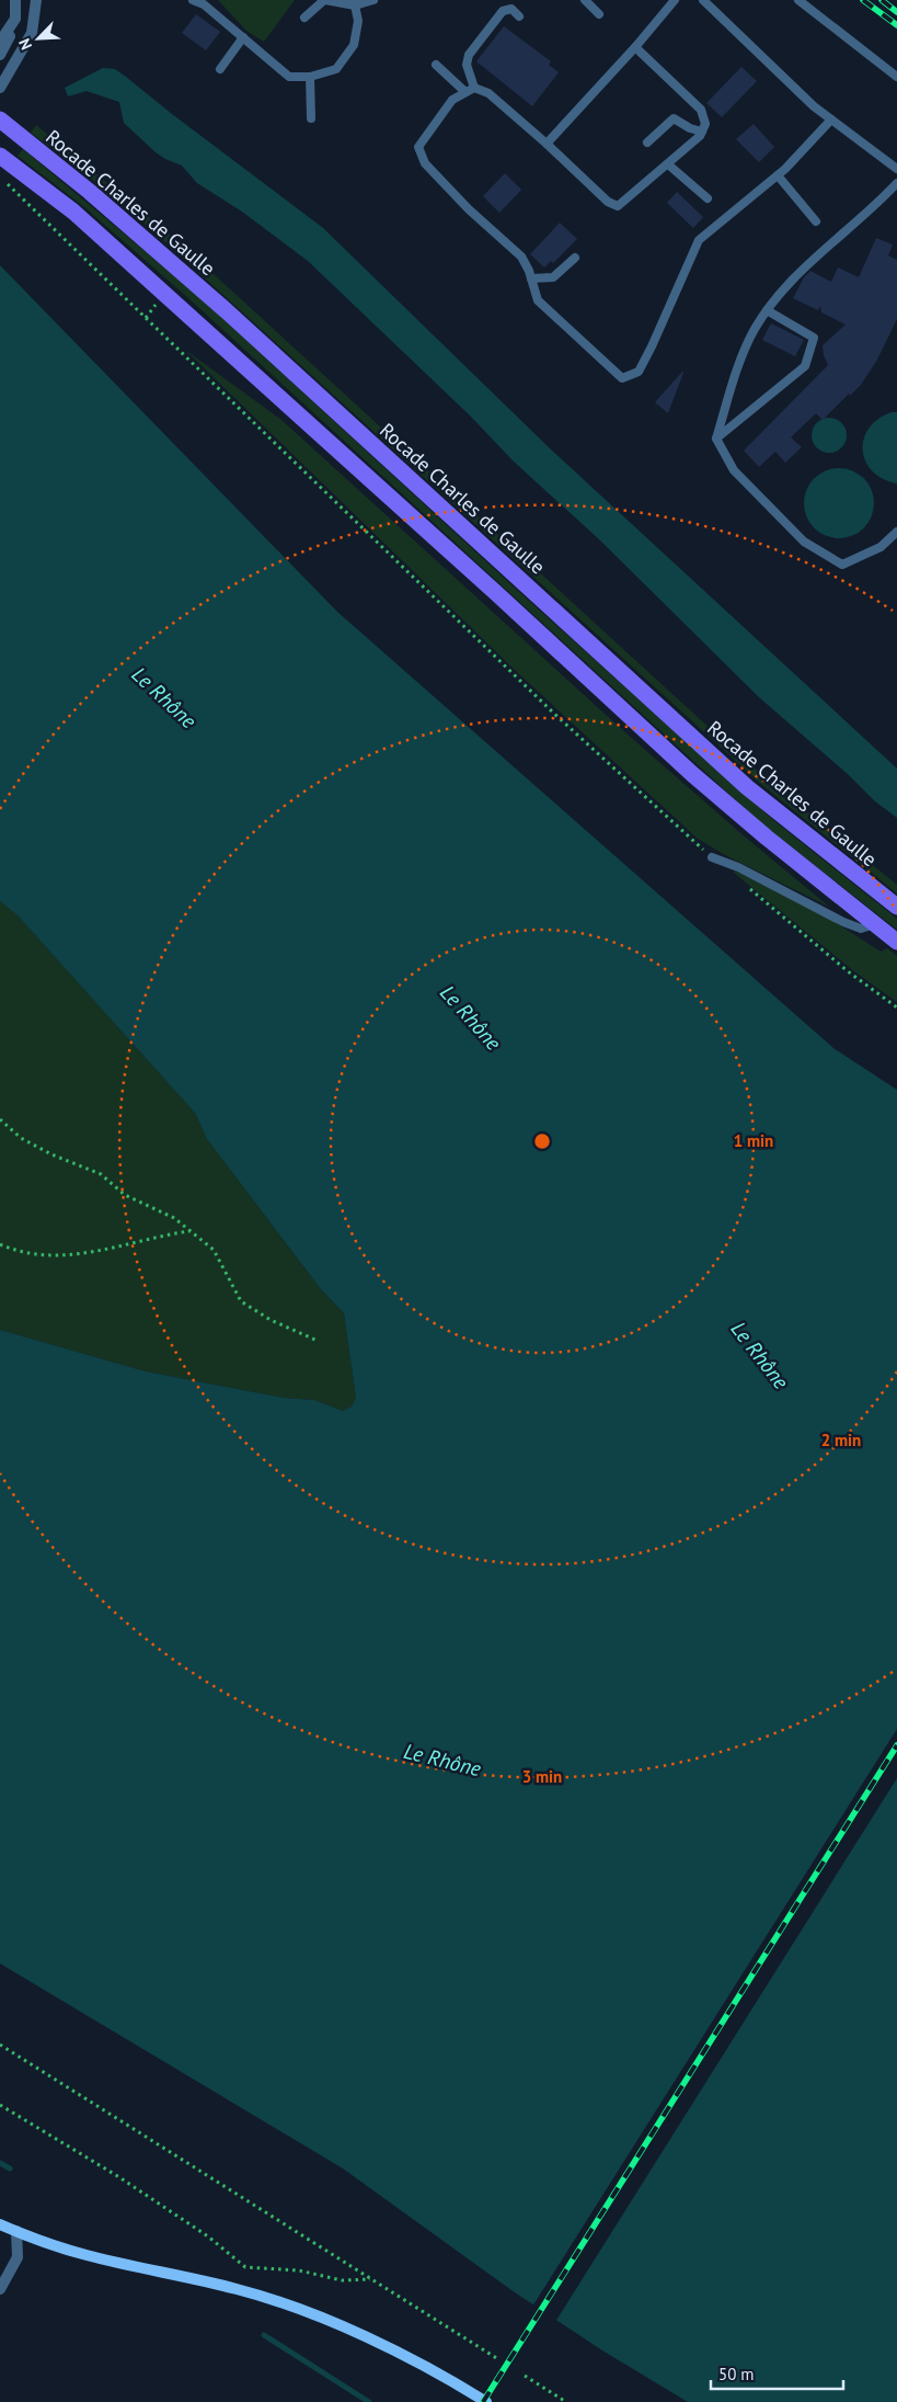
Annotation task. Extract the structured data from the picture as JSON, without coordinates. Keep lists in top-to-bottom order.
{
  "streets": {
    "main road": ["Rocade Charles de Gaulle"]
  },
  "water": ["Le Rhône"],
  "scale_bar": "50 m",
  "north": "bottom left",
  "rings": ["1 min", "2 min", "3 min"]
}
